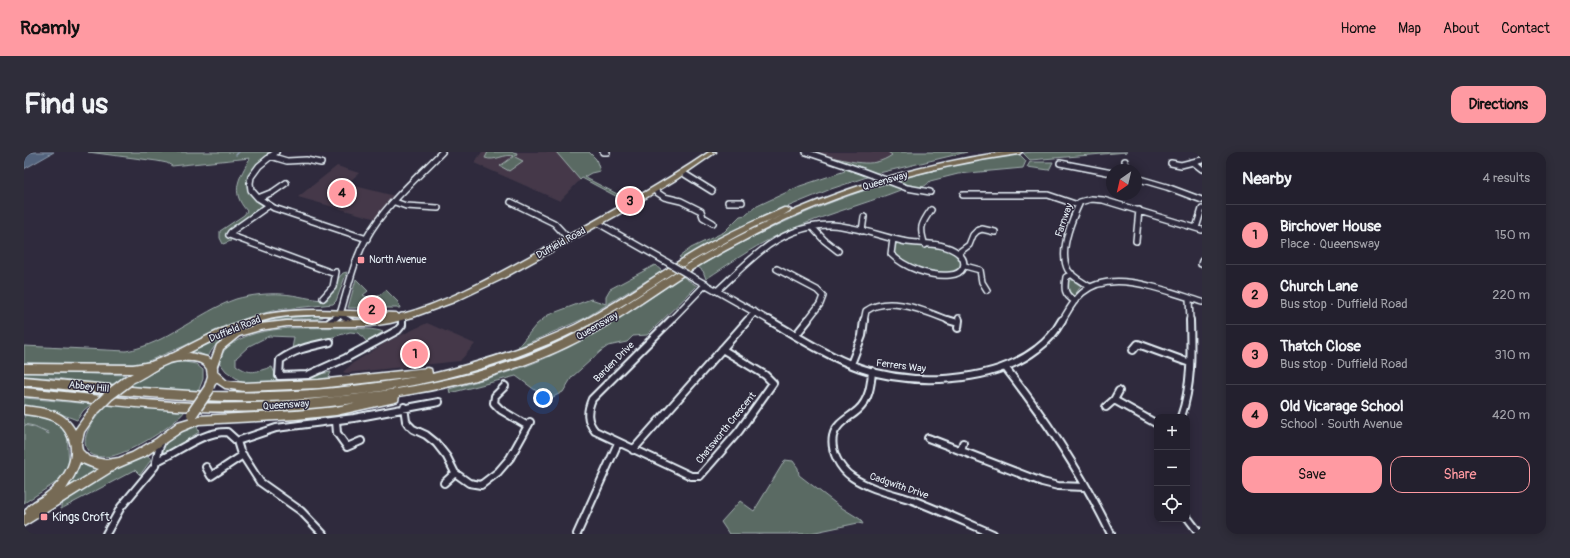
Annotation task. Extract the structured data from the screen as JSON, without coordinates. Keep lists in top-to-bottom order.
{
  "streets": {
    "highway": ["Queensway", "Abbey Hill"],
    "main road": ["Duffield Road"],
    "street": [
      "Farnway",
      "Barden Drive",
      "Ferrers Way",
      "Chatsworth Crescent",
      "Cadgwith Drive"
    ]
  },
  "crossings": [
    ["Queensway", "Abbey Hill"],
    ["Duffield Road", "Ferrers Way"],
    ["Barden Drive", "Ferrers Way"],
    ["Barden Drive", "Chatsworth Crescent"],
    ["Ferrers Way", "Cadgwith Drive"]
  ],
  "places": {
    "transit": ["North Avenue", "Kings Croft"]
  },
  "north": "bottom left",
  "page": {
    "header": "Roamly",
    "nav": [
      "Home",
      "Map",
      "About",
      "Contact"
    ],
    "buttons": [
      "Directions",
      ["Save", "Share"]
    ],
    "title": "Find us",
    "heading": ["Nearby", "4 results"],
    "pins": [
      "4",
      "3",
      "2",
      "1"
    ],
    "list": [
      {
        "mark": "1",
        "name": "Birchover House",
        "note": "Place · Queensway",
        "value": "150 m"
      },
      {
        "mark": "2",
        "name": "Church Lane",
        "note": "Bus stop · Duffield Road",
        "value": "220 m"
      },
      {
        "mark": "3",
        "name": "Thatch Close",
        "note": "Bus stop · Duffield Road",
        "value": "310 m"
      },
      {
        "mark": "4",
        "name": "Old Vicarage School",
        "note": "School · South Avenue",
        "value": "420 m"
      }
    ],
    "map_buttons": ["+", "−"]
  }
}
